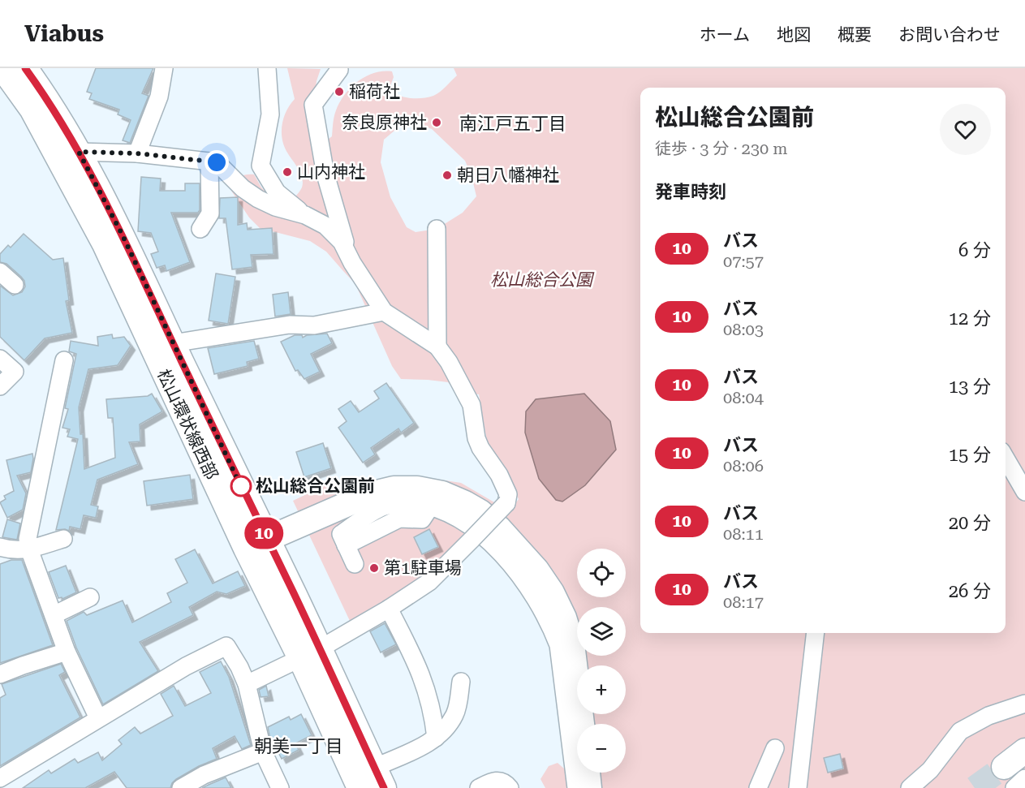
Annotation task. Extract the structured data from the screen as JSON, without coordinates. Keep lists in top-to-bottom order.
{
  "streets": {
    "street": ["松山環状線西部"]
  },
  "districts": ["南江戸五丁目", "朝美一丁目"],
  "parks": ["松山総合公園"],
  "places": [
    "稲荷社",
    "奈良原神社",
    "山内神社",
    "朝日八幡神社",
    "松山総合公園前",
    "第1駐車場"
  ],
  "lines": ["bus line 10"],
  "page": {
    "header": "Viabus",
    "nav": [
      "ホーム",
      "地図",
      "概要",
      "お問い合わせ"
    ],
    "on_map": "10",
    "heading": [
      ["松山総合公園前", "徒歩 · 3 分 · 230 m"],
      "発車時刻"
    ],
    "list": [
      {
        "mark": "10",
        "name": "バス",
        "note": "07:57",
        "value": "6 分"
      },
      {
        "mark": "10",
        "name": "バス",
        "note": "08:03",
        "value": "12 分"
      },
      {
        "mark": "10",
        "name": "バス",
        "note": "08:04",
        "value": "13 分"
      },
      {
        "mark": "10",
        "name": "バス",
        "note": "08:06",
        "value": "15 分"
      },
      {
        "mark": "10",
        "name": "バス",
        "note": "08:11",
        "value": "20 分"
      },
      {
        "mark": "10",
        "name": "バス",
        "note": "08:17",
        "value": "26 分"
      }
    ],
    "map_buttons": ["+", "−"]
  }
}
